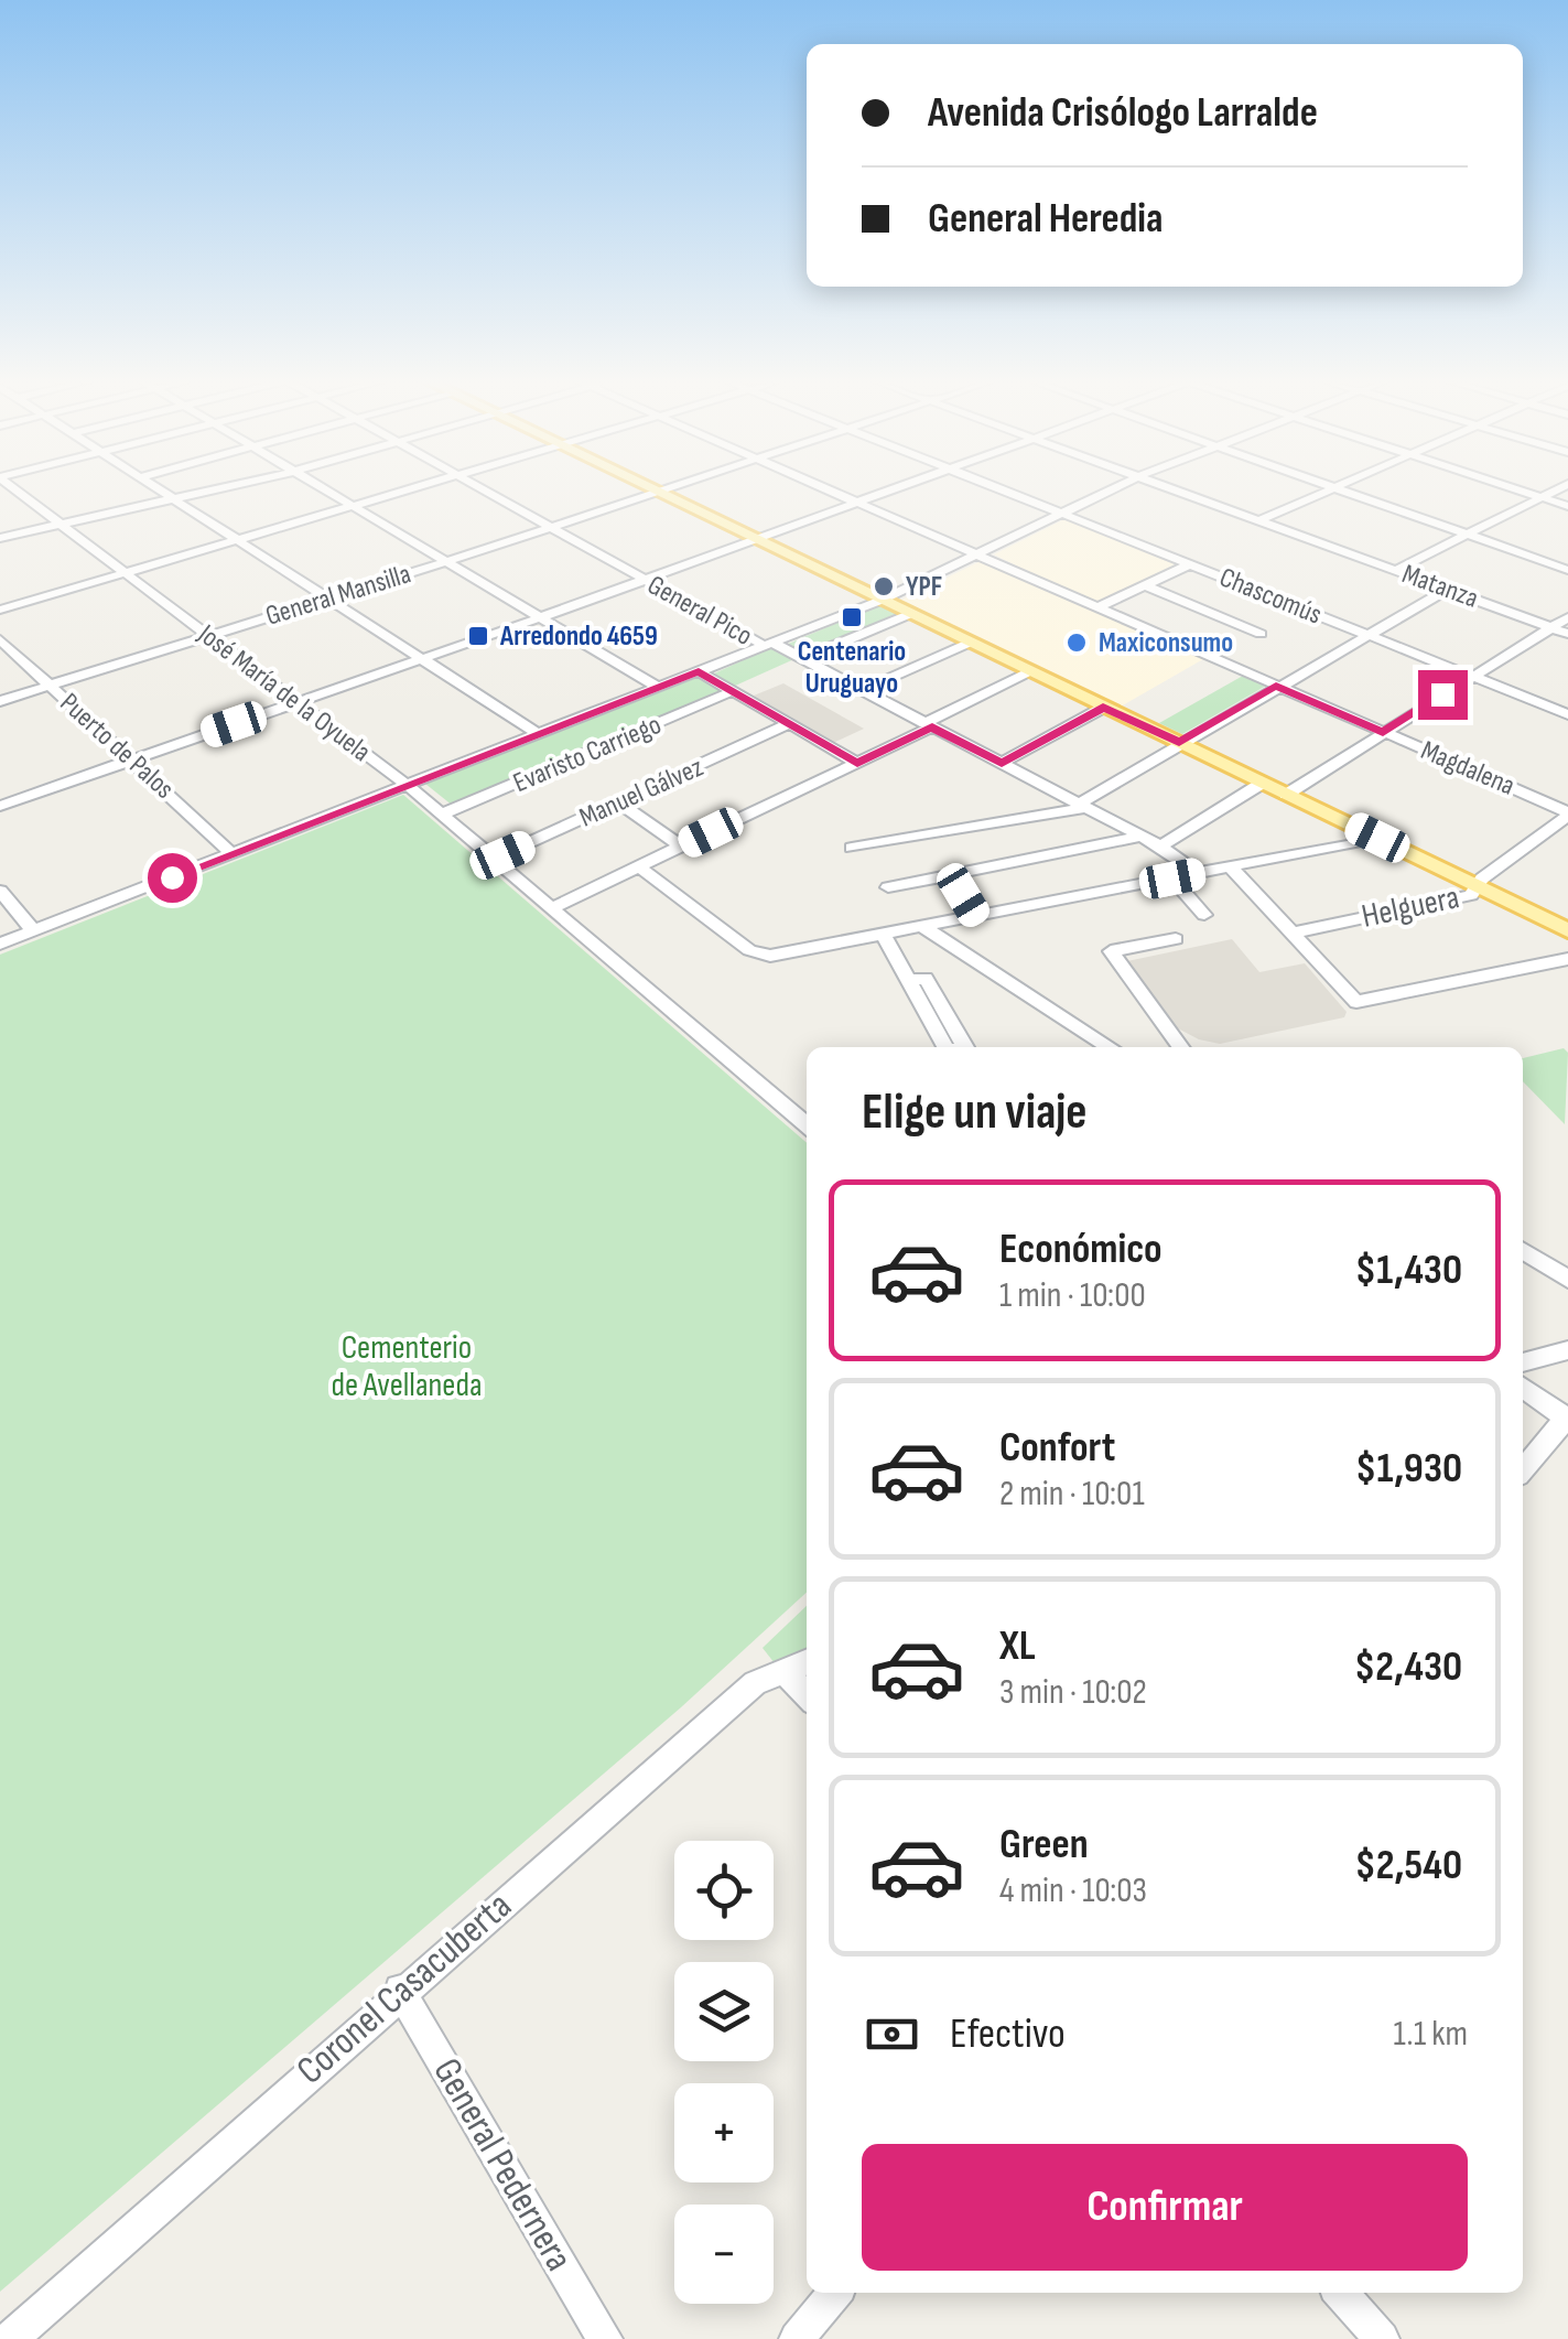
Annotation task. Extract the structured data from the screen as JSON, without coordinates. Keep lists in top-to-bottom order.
{
  "streets": {
    "street": [
      "Matanza",
      "General Mansilla",
      "Chascomús",
      "General Pico",
      "José María de la Oyuela",
      "Puerto de Palos",
      "Evaristo Carriego",
      "Magdalena",
      "Manuel Gálvez",
      "Helguera",
      "Coronel Casacuberta",
      "General Pedernera"
    ]
  },
  "crossings": [
    ["General Mansilla", "General Pico"],
    ["General Mansilla", "José María de la Oyuela"],
    ["General Mansilla", "Puerto de Palos"],
    ["José María de la Oyuela", "Evaristo Carriego"],
    ["José María de la Oyuela", "Manuel Gálvez"],
    ["Magdalena", "Helguera"],
    ["Coronel Casacuberta", "General Pedernera"]
  ],
  "parks": ["Cementerio de Avellaneda"],
  "places": {
    "other": ["YPF", "Maxiconsumo"],
    "transit": ["Centenario Uruguayo", "Arredondo 4659"]
  },
  "page": {
    "banner": ["Avenida Crisólogo Larralde", "General Heredia"],
    "heading": "Elige un viaje",
    "list": [
      {
        "name": "Económico",
        "note": "1 min · 10:00",
        "value": "$1,430"
      },
      {
        "name": "Confort",
        "note": "2 min · 10:01",
        "value": "$1,930"
      },
      {
        "name": "XL",
        "note": "3 min · 10:02",
        "value": "$2,430"
      },
      {
        "name": "Green",
        "note": "4 min · 10:03",
        "value": "$2,540"
      }
    ],
    "map_buttons": ["+", "−"],
    "pay": ["Efectivo", "1.1 km"],
    "buttons": "Confirmar"
  }
}
